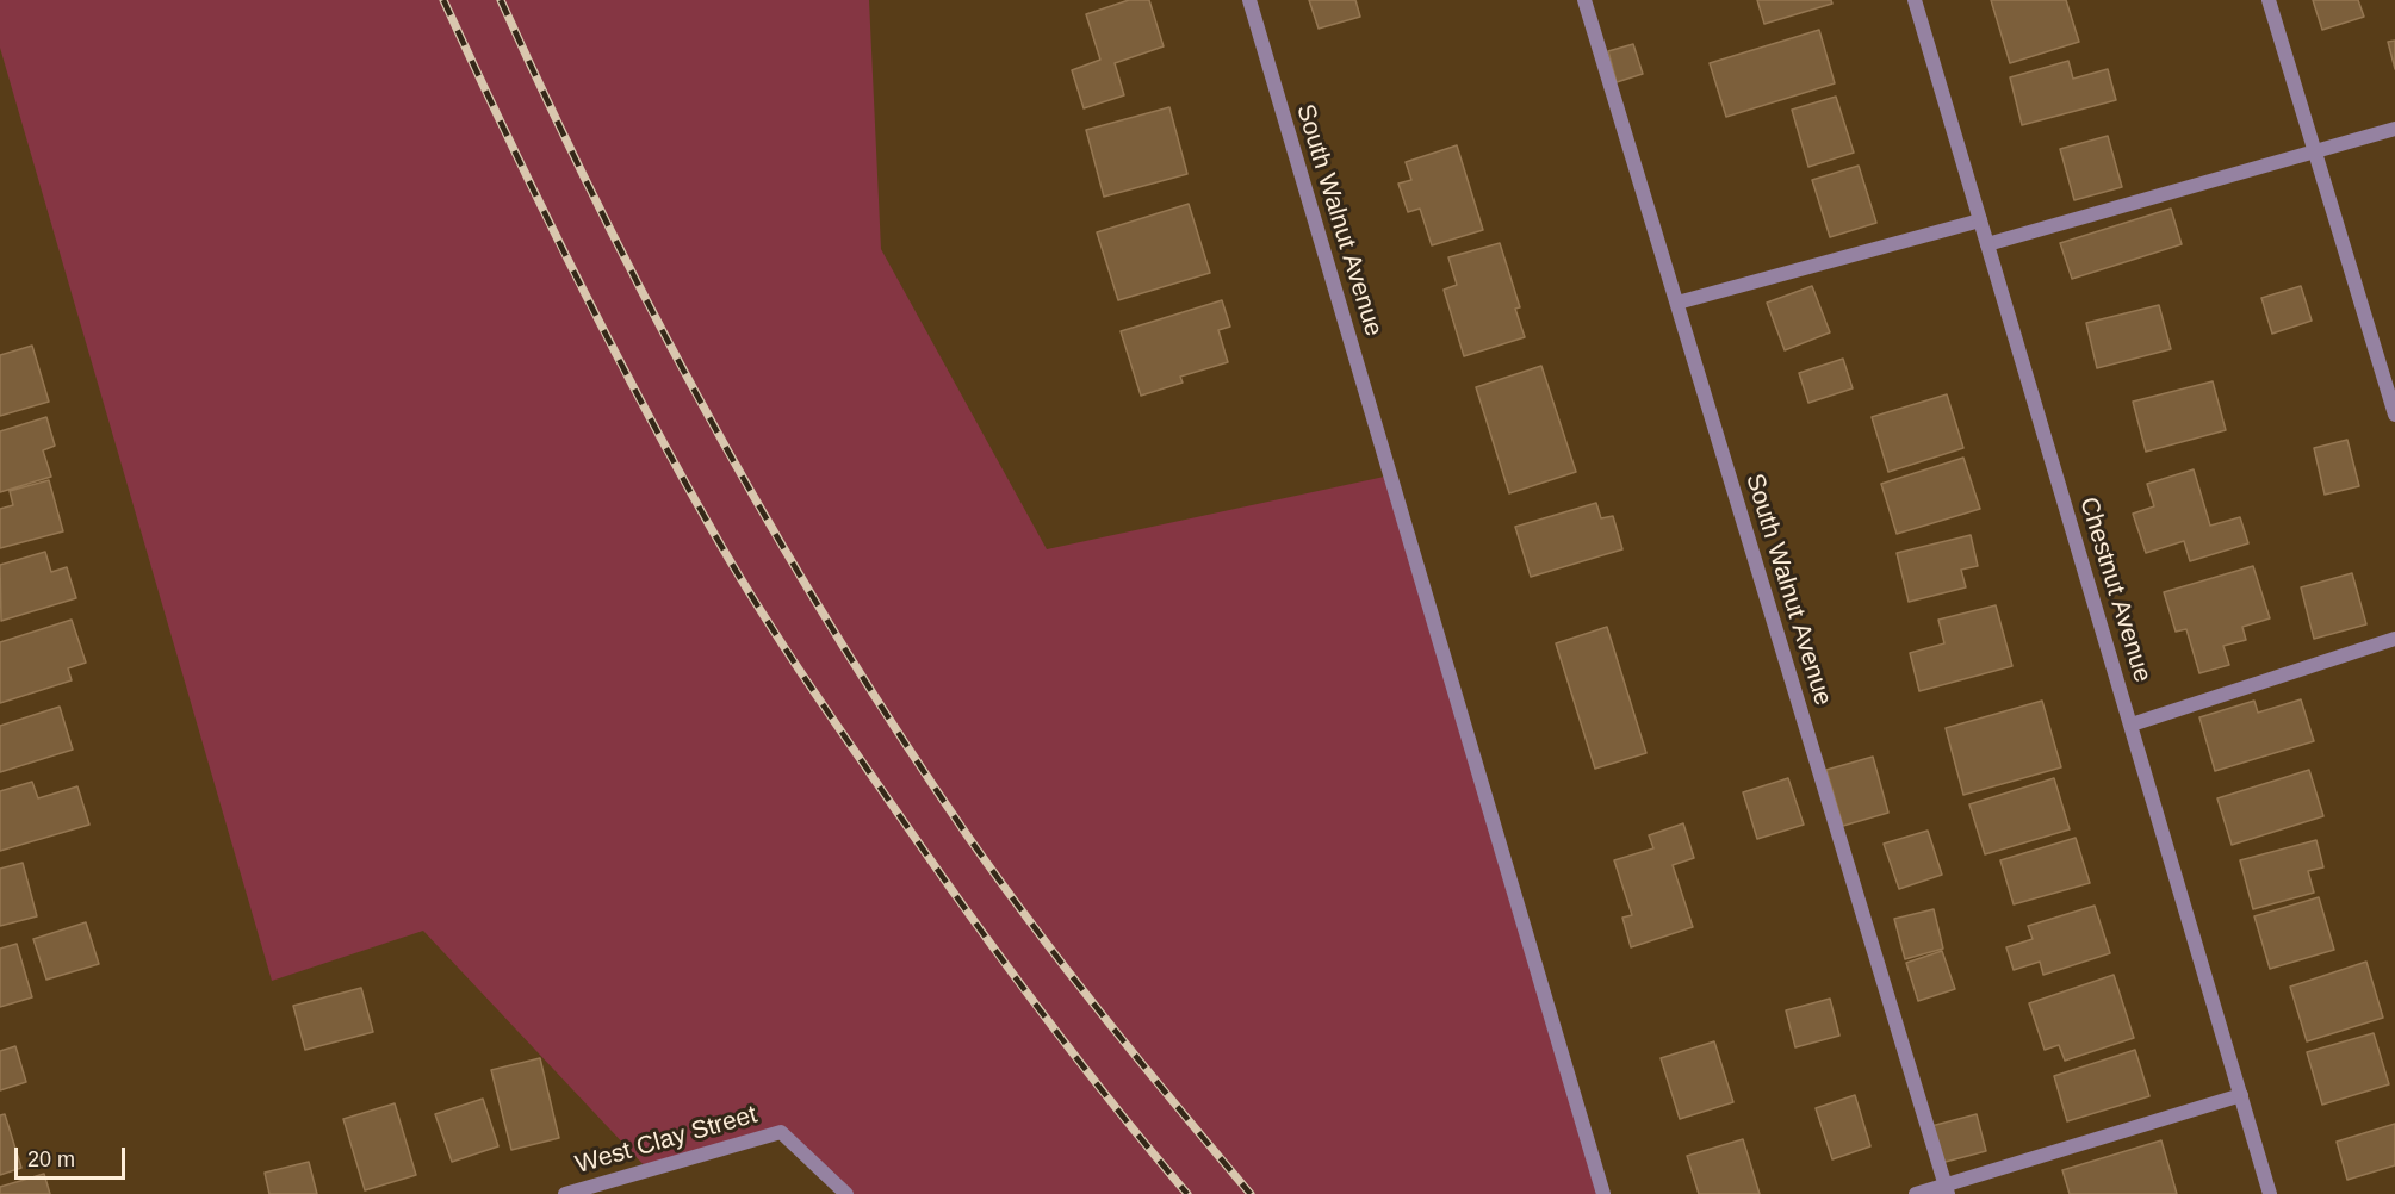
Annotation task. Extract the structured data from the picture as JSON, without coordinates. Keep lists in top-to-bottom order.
{
  "streets": {
    "street": ["South Walnut Avenue", "Chestnut Avenue", "West Clay Street"]
  },
  "scale_bar": "20 m"
}
